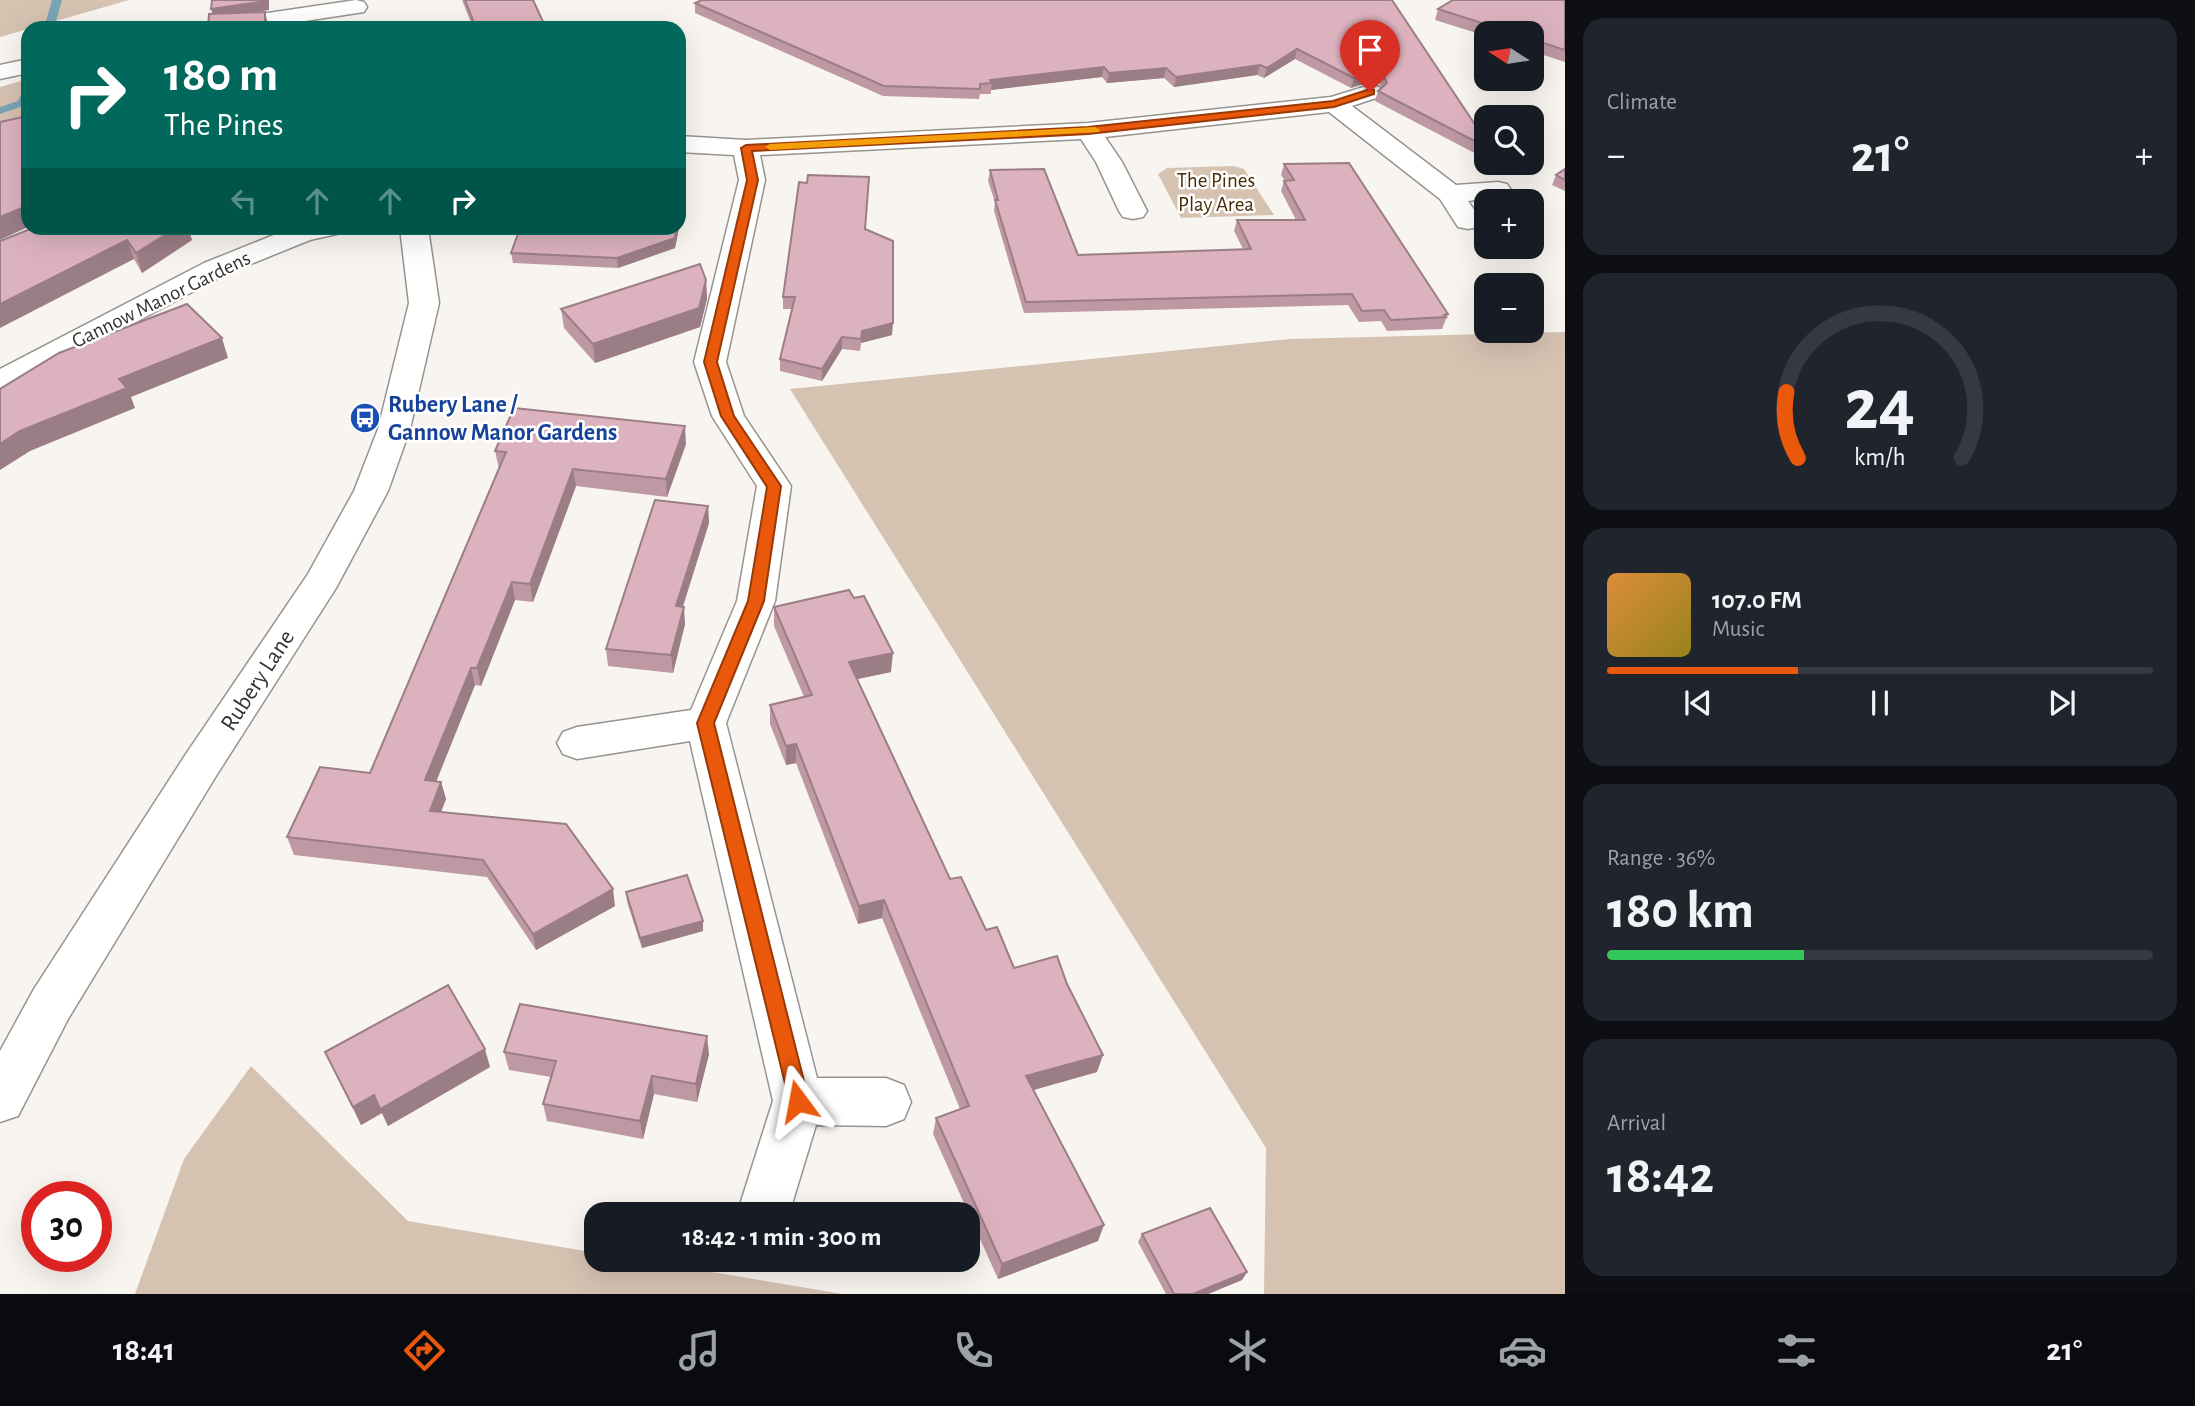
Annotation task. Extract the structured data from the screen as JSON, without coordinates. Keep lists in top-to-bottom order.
{
  "streets": {
    "street": ["Gannow Manor Gardens", "Rubery Lane"]
  },
  "parks": ["The Pines Play Area"],
  "places": {
    "bus stop": ["Rubery Lane / Gannow Manor Gardens"]
  },
  "north": "left",
  "page": {
    "tile": [
      "Climate",
      ["Range · 36%", "180 km"],
      ["Arrival", "18:42"]
    ],
    "map_buttons": ["+", "−"],
    "turn": ["180 m", "The Pines"],
    "heat": ["−", "21°", "+"],
    "song": ["107.0 FM", "Music"],
    "limit": "30",
    "trip": "18:42 · 1 min · 300 m",
    "tabs": ["18:41", "21°"],
    "gauge": ["24", "km/h"]
  }
}
